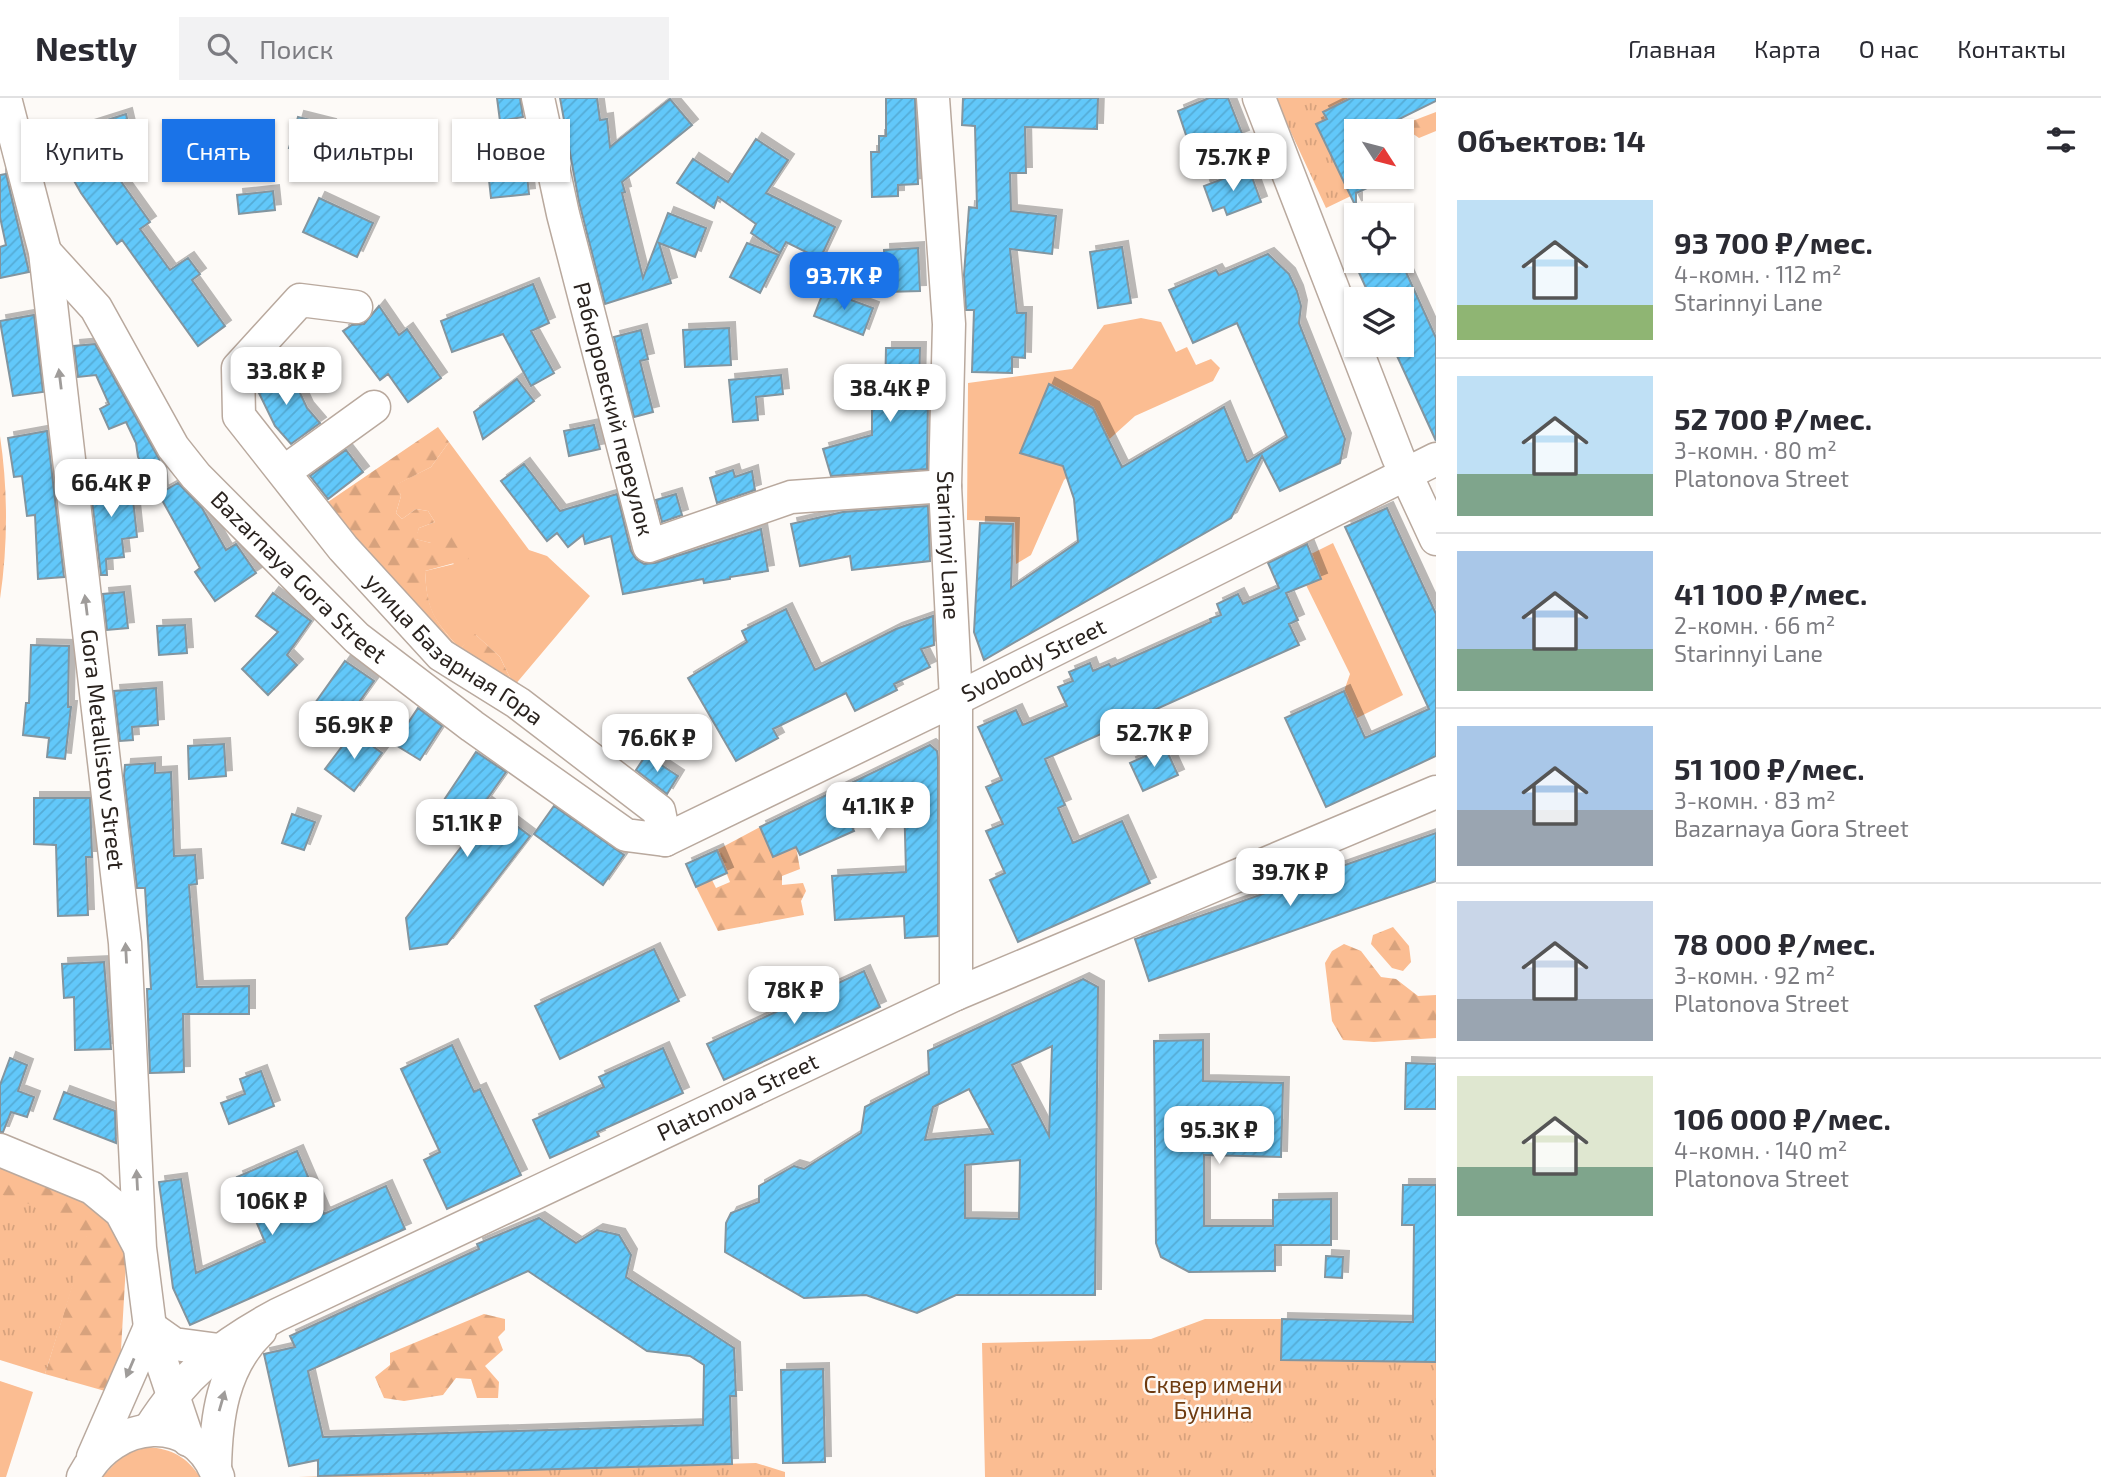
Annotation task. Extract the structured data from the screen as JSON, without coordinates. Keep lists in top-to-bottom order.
{
  "streets": {
    "street": [
      "Рабкоровский переулок",
      "Starinnyi Lane",
      "Bazarnaya Gora Street",
      "улица Базарная Гора",
      "Svobody Street",
      "Gora Metallistov Street",
      "Platonova Street"
    ]
  },
  "crossings": [
    ["Рабкоровский переулок", "Starinnyi Lane"],
    ["Starinnyi Lane", "Svobody Street"],
    ["Starinnyi Lane", "Platonova Street"],
    ["Bazarnaya Gora Street", "улица Базарная Гора"],
    ["Bazarnaya Gora Street", "Svobody Street"],
    ["Bazarnaya Gora Street", "Gora Metallistov Street"],
    ["улица Базарная Гора", "Svobody Street"],
    ["Gora Metallistov Street", "Platonova Street"]
  ],
  "one_way": ["Gora Metallistov Street"],
  "parks": ["Cквер имени Бунина"],
  "north": "bottom right",
  "page": {
    "header": "Nestly",
    "search": "Поиск",
    "nav": [
      "Главная",
      "Карта",
      "О нас",
      "Контакты"
    ],
    "heading": "Объектов: 14",
    "chip": [
      "Купить",
      "Снять",
      "Фильтры",
      "Новое"
    ],
    "price": [
      "75.7K ₽",
      "93.7K ₽",
      "33.8K ₽",
      "38.4K ₽",
      "66.4K ₽",
      "56.9K ₽",
      "52.7K ₽",
      "76.6K ₽",
      "41.1K ₽",
      "51.1K ₽",
      "39.7K ₽",
      "78K ₽",
      "95.3K ₽",
      "106K ₽"
    ],
    "list": [
      {
        "name": "93 700 ₽/мес.",
        "note": "4-комн. · 112 m² · Starinnyi Lane"
      },
      {
        "name": "52 700 ₽/мес.",
        "note": "3-комн. · 80 m² · Platonova Street"
      },
      {
        "name": "41 100 ₽/мес.",
        "note": "2-комн. · 66 m² · Starinnyi Lane"
      },
      {
        "name": "51 100 ₽/мес.",
        "note": "3-комн. · 83 m² · Bazarnaya Gora Street"
      },
      {
        "name": "78 000 ₽/мес.",
        "note": "3-комн. · 92 m² · Platonova Street"
      },
      {
        "name": "106 000 ₽/мес.",
        "note": "4-комн. · 140 m² · Platonova Street"
      }
    ]
  }
}
